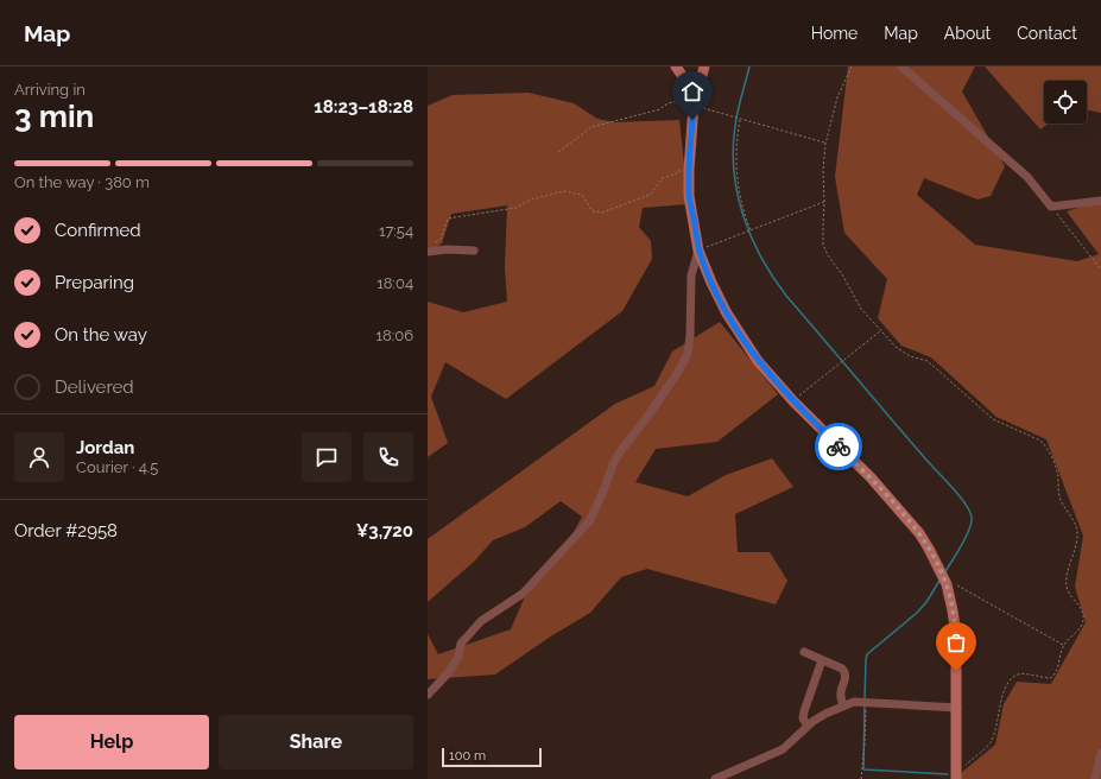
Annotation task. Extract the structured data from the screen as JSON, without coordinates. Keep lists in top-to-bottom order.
{
  "scale_bar": "100 m",
  "page": {
    "header": "Map",
    "nav": [
      "Home",
      "Map",
      "About",
      "Contact"
    ],
    "heading": ["3 min", "Arriving in", "18:23–18:28"],
    "panel": [
      "Jordan",
      "Courier · 4.5",
      "Order #2958",
      "¥3,720"
    ],
    "bar": "On the way · 380 m",
    "list": [
      ["Confirmed", "17:54"],
      ["Preparing", "18:04"],
      ["On the way", "18:06"],
      "Delivered"
    ],
    "buttons": ["Help", "Share"],
    "scale": "100 m"
  }
}
